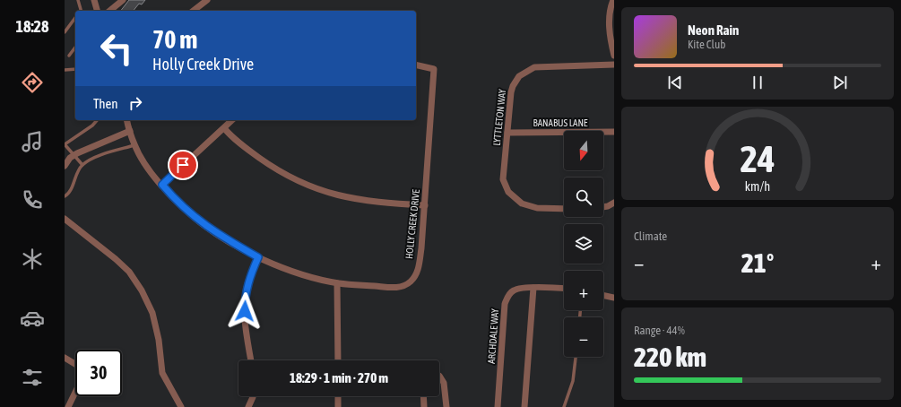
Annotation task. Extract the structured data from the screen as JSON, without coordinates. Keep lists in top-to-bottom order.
{
  "streets": {
    "street": [
      "LYTTLETON WAY",
      "BANABUS LANE",
      "HOLLY CREEK DRIVE",
      "ARCHDALE WAY"
    ]
  },
  "crossings": [
    ["LYTTLETON WAY", "BANABUS LANE"]
  ],
  "north": "bottom",
  "page": {
    "tabs": "18:28",
    "turn": ["70 m", "Holly Creek Drive"],
    "song": ["Neon Rain", "Kite Club"],
    "then": "Then",
    "map_buttons": ["+", "−"],
    "tile": [
      "Climate",
      ["Range · 44%", "220 km"]
    ],
    "heat": ["−", "21°", "+"],
    "limit": "30",
    "trip": "18:29 · 1 min · 270 m",
    "gauge": ["24", "km/h"]
  }
}
